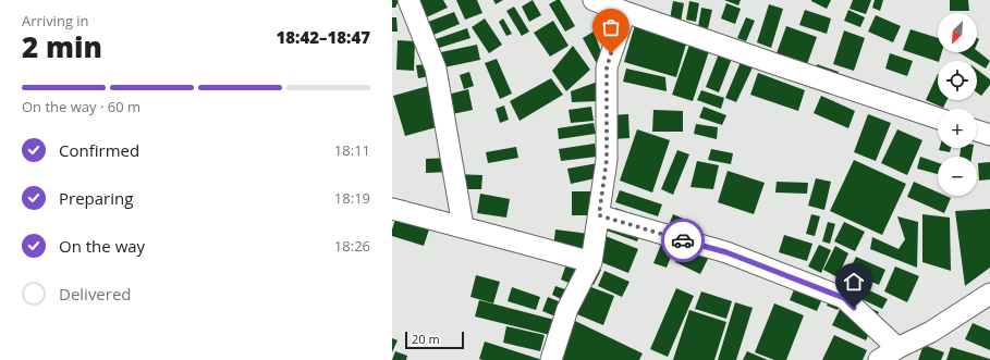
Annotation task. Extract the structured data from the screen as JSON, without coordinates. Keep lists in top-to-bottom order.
{
  "scale_bar": "20 m",
  "north": "bottom left",
  "page": {
    "heading": ["2 min", "Arriving in", "18:42–18:47"],
    "map_buttons": ["+", "−"],
    "bar": "On the way · 60 m",
    "list": [
      ["Confirmed", "18:11"],
      ["Preparing", "18:19"],
      ["On the way", "18:26"],
      "Delivered"
    ],
    "scale": "20 m"
  }
}
